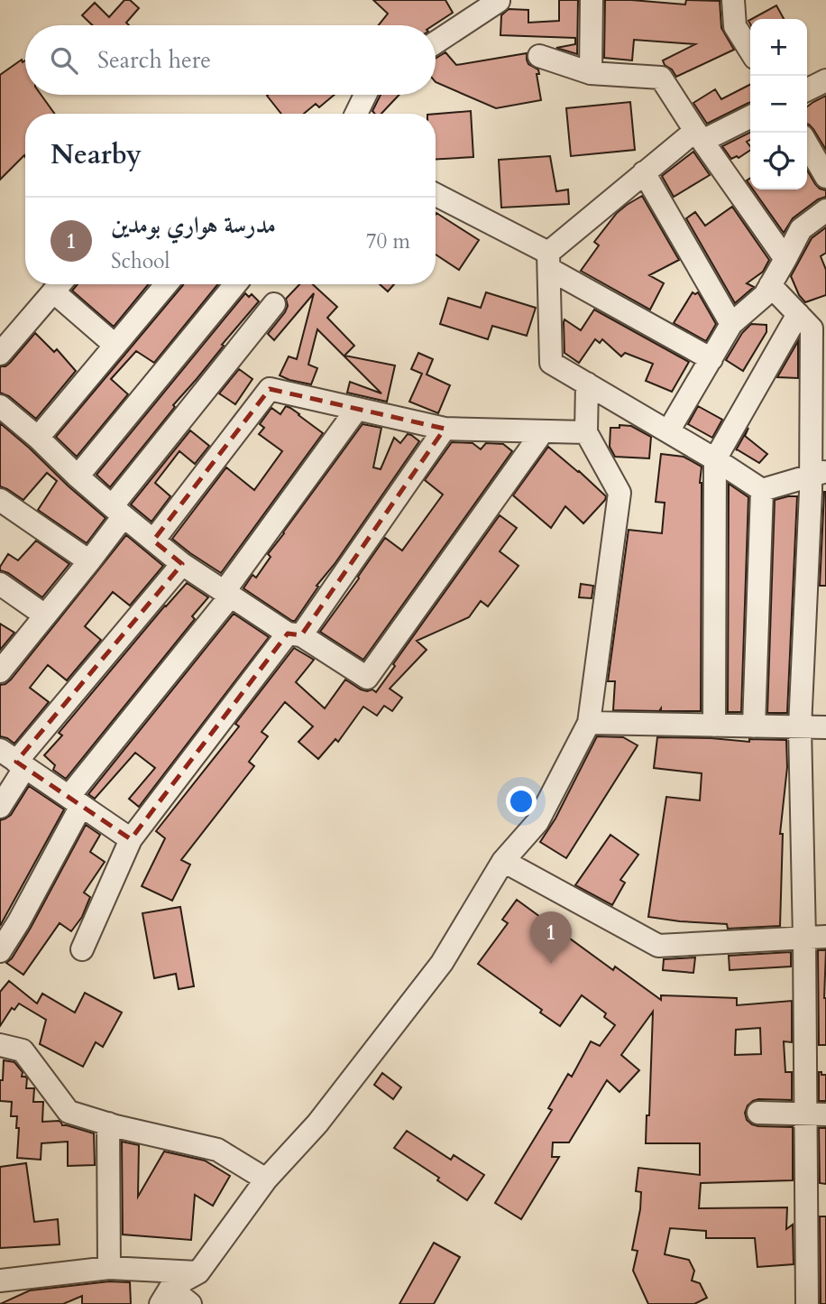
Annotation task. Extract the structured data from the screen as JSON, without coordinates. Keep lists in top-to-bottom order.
{
  "page": {
    "map_buttons": ["+", "−"],
    "search": "Search here",
    "heading": "Nearby",
    "list": [
      {
        "mark": "1",
        "name": "مدرسة هواري بومدين",
        "note": "School",
        "value": "70 m"
      }
    ],
    "pins": "1"
  }
}
